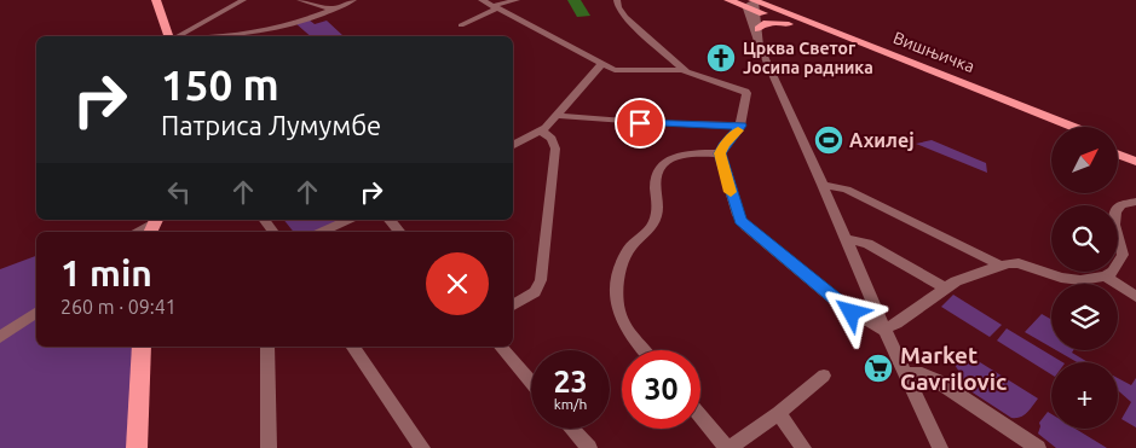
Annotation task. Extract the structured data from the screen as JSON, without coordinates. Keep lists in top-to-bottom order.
{
  "streets": {
    "main road": ["Вишњичка"]
  },
  "places": {
    "church": ["Црква Светог Јосипа радника"],
    "sports": ["Ахилеј"],
    "supermarket": ["Market Gavrilovic"]
  },
  "north": "top right",
  "page": {
    "turn": ["150 m", "Патриса Лумумбе"],
    "map_buttons": "+",
    "heading": ["1 min", "260 m · 09:41"],
    "speed": "23 km/h",
    "limit": "30"
  }
}
